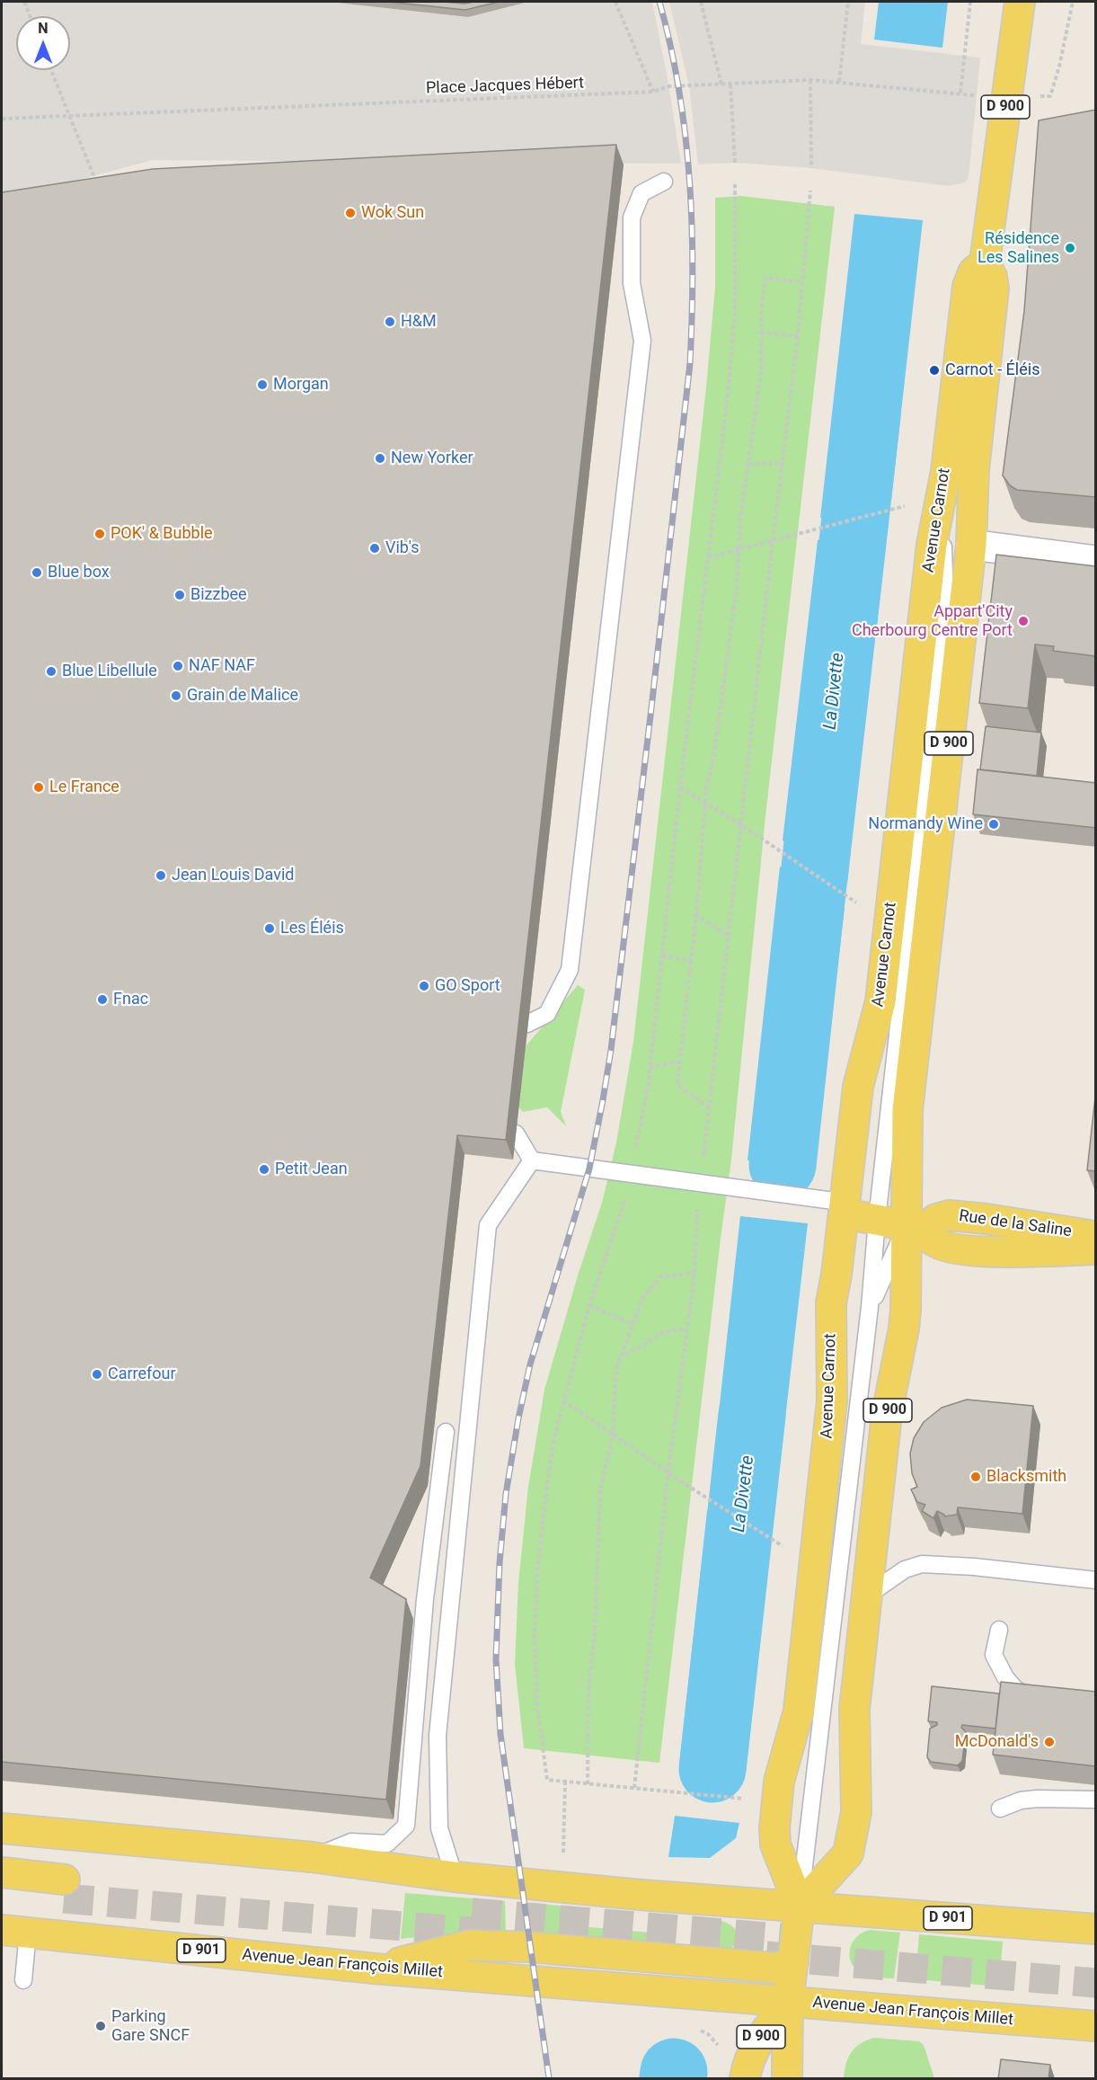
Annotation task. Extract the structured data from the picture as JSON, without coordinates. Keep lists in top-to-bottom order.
{
  "streets": {
    "main road": [
      "D 900",
      "Avenue Carnot",
      "Rue de la Saline",
      "D 901",
      "Avenue Jean François Millet"
    ],
    "path": ["Place Jacques Hébert"]
  },
  "crossings": [
    ["Place Jacques Hébert", "Avenue Carnot"],
    ["D 900", "Avenue Carnot"],
    ["D 900", "Rue de la Saline"],
    ["D 900", "D 901"],
    ["D 900", "Avenue Jean François Millet"],
    ["Avenue Carnot", "D 901"]
  ],
  "water": ["La Divette"],
  "places": [
    "Wok Sun",
    "Résidence Les Salines",
    "H&M",
    "Carnot - Éléis",
    "Morgan",
    "New Yorker",
    "POK' & Bubble",
    "Vib's",
    "Blue box",
    "Bizzbee",
    "Appart'City Cherbourg Centre Port",
    "NAF NAF",
    "Blue Libellule",
    "Grain de Malice",
    "Le France",
    "Normandy Wine",
    "Jean Louis David",
    "Les Éléis",
    "GO Sport",
    "Fnac",
    "Petit Jean",
    "Carrefour",
    "Blacksmith",
    "McDonald's",
    "Parking Gare SNCF"
  ],
  "north": "top"
}
